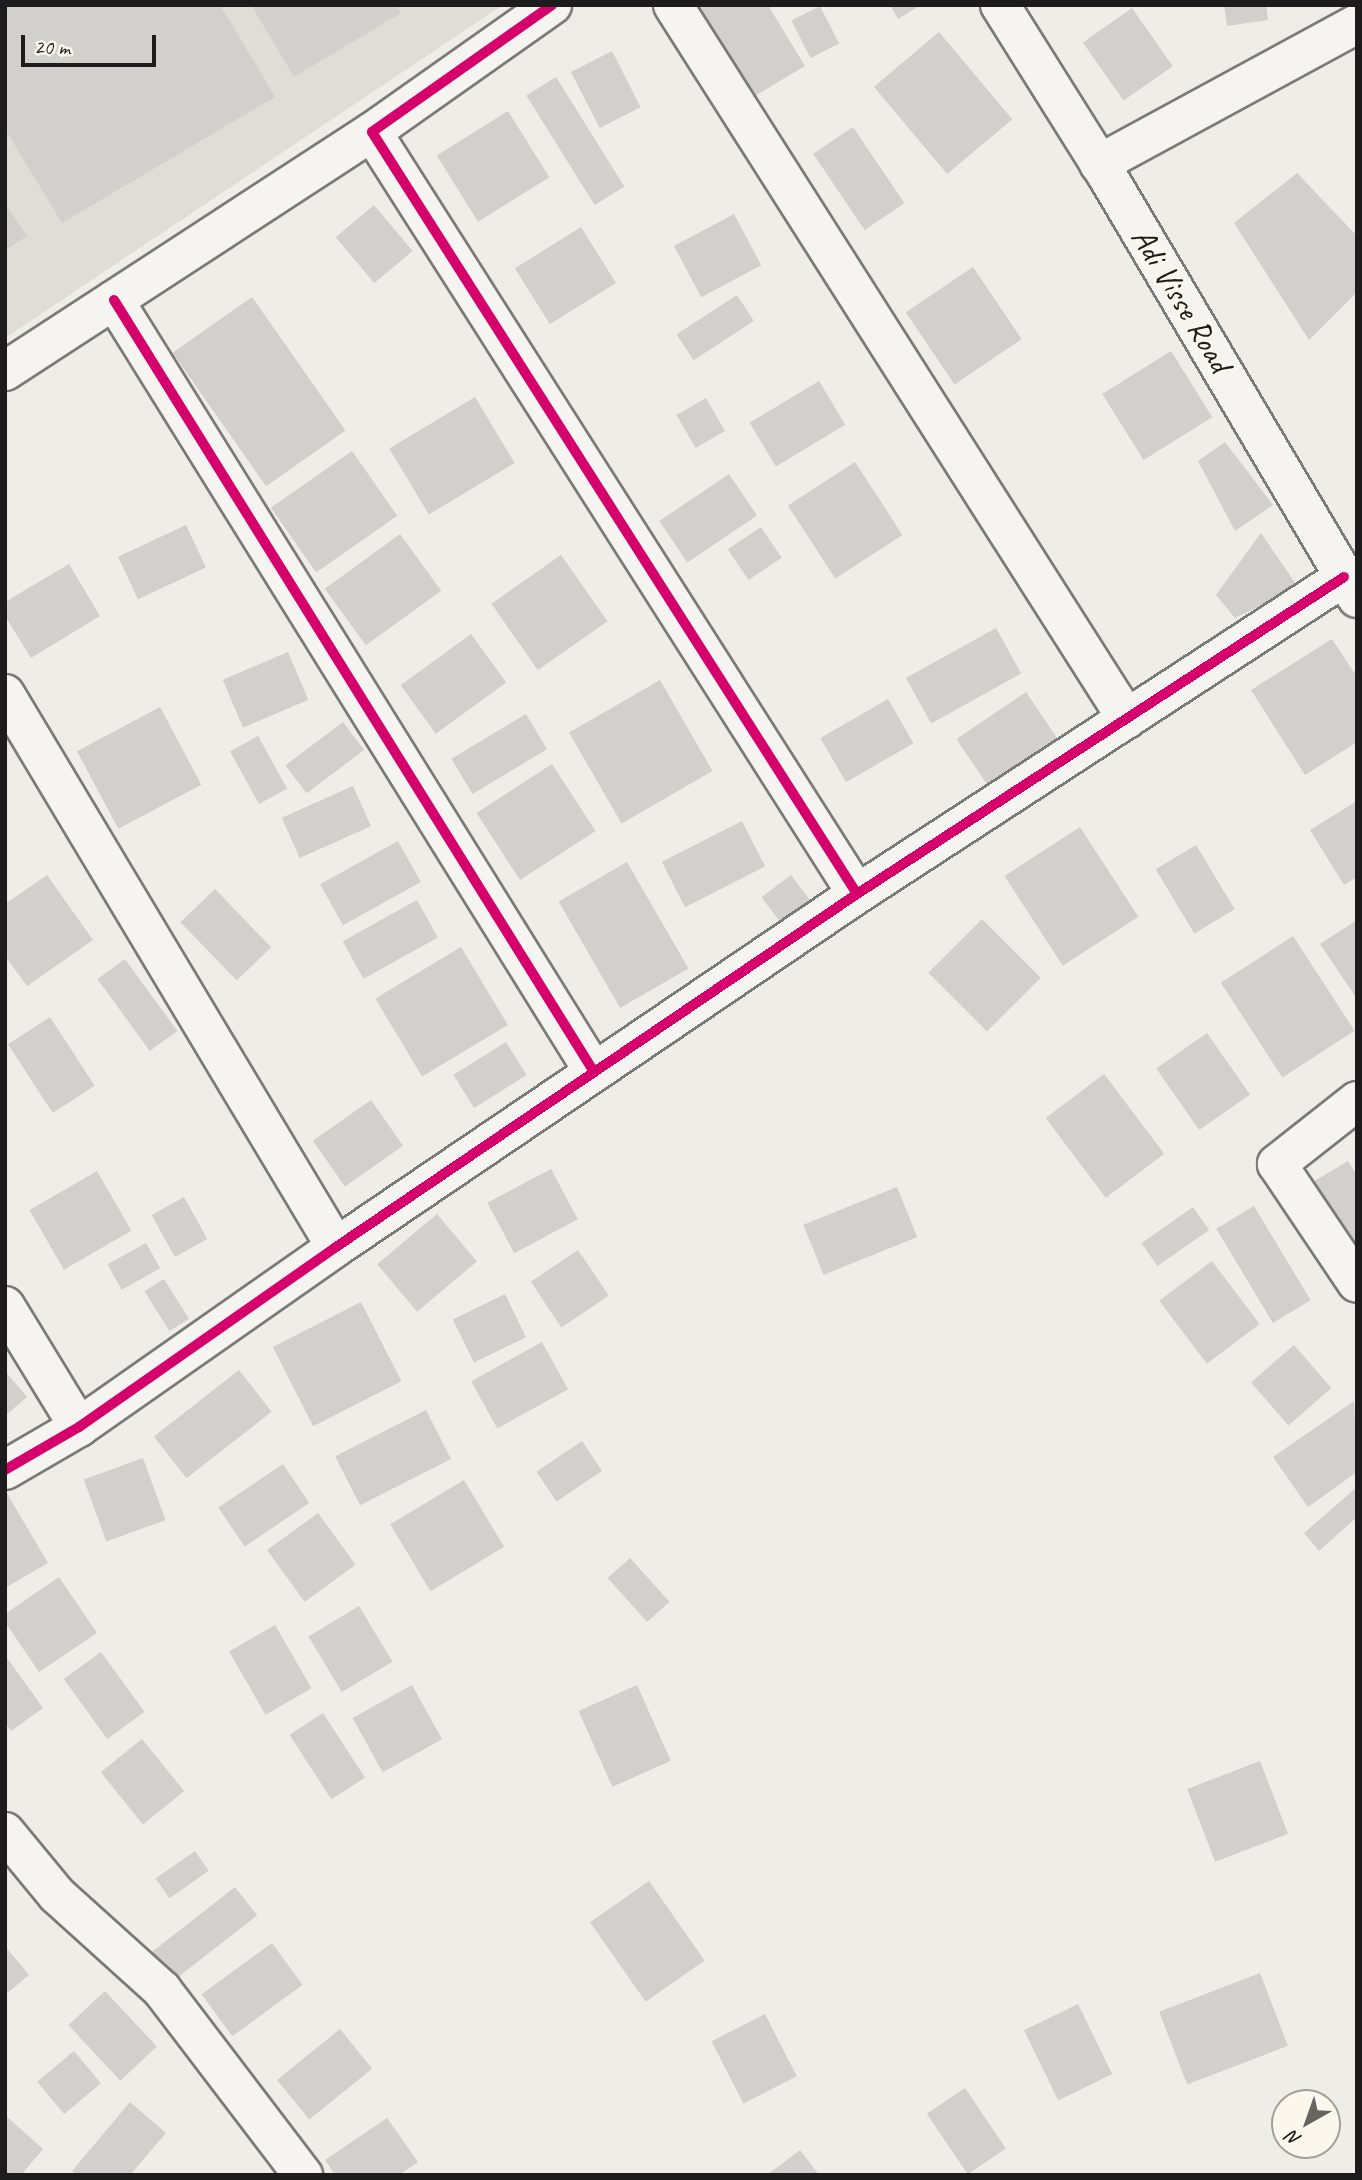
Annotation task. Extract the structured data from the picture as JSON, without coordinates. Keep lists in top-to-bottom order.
{
  "streets": {
    "street": ["Adi Visse Road"]
  },
  "scale_bar": "20 m",
  "north": "bottom left"
}
